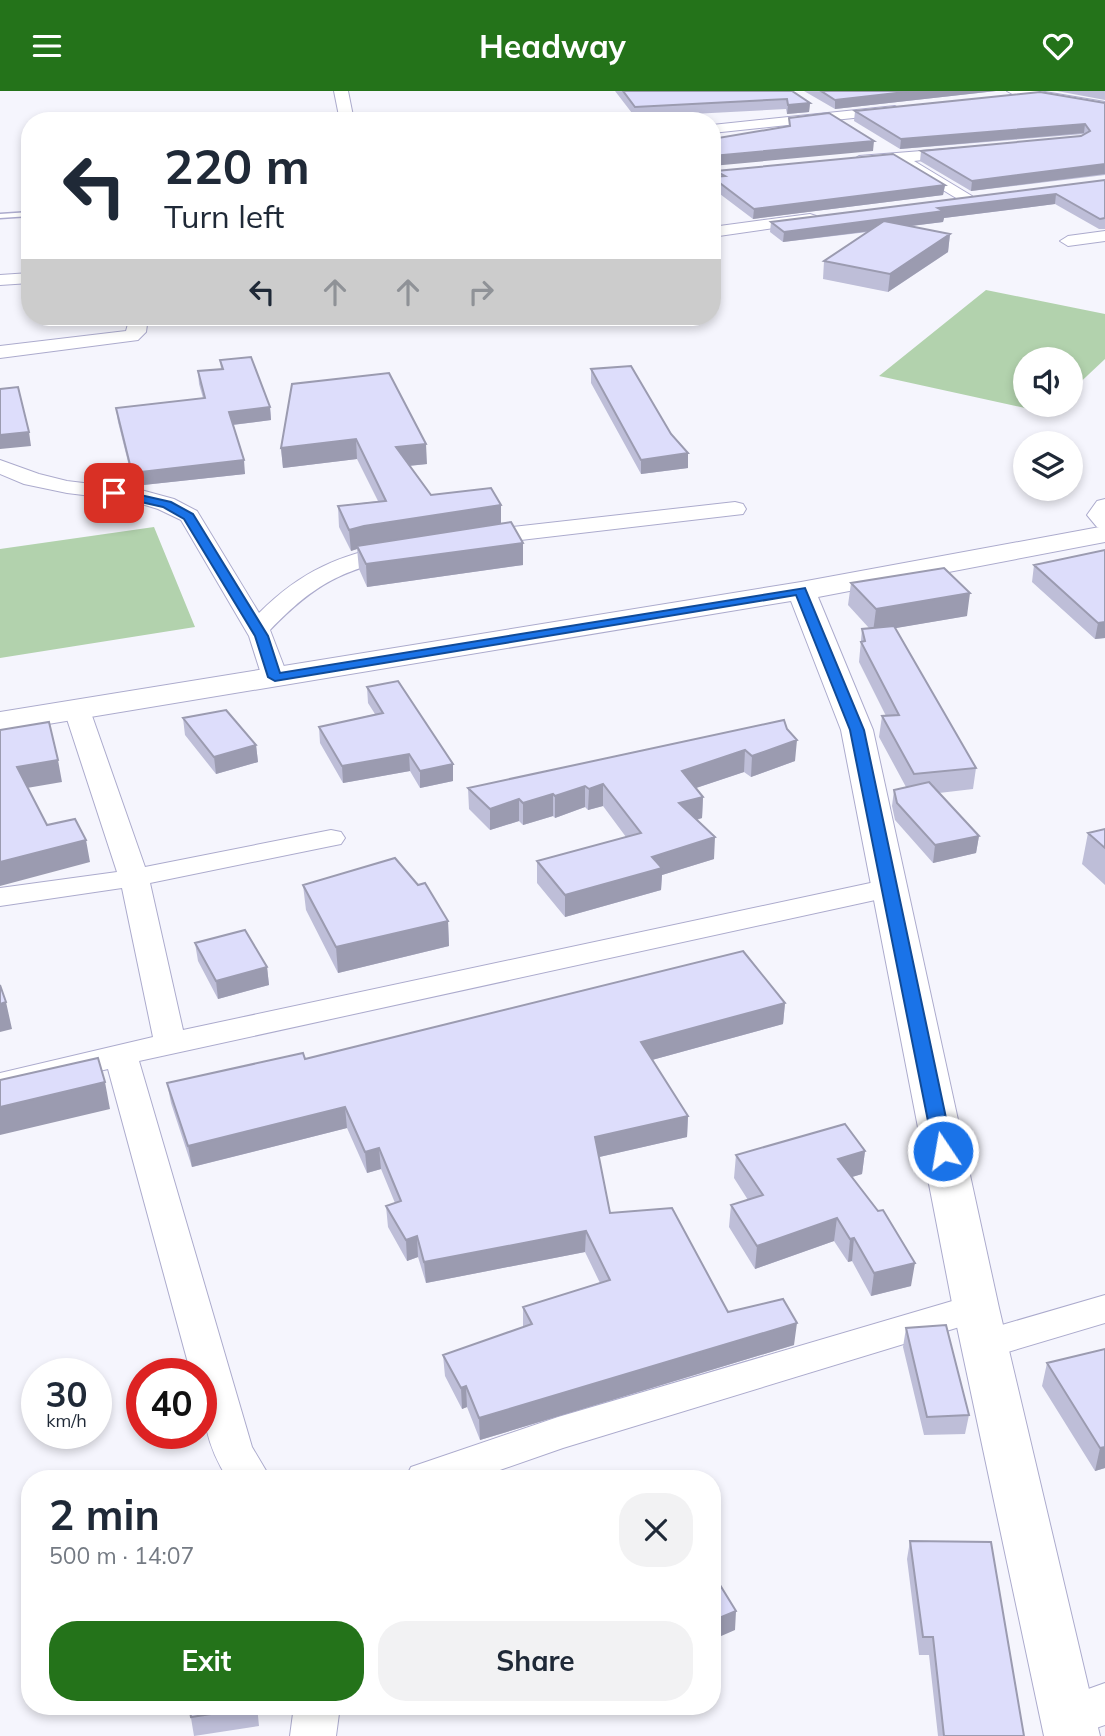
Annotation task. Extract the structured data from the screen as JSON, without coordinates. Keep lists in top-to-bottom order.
{
  "page": {
    "header": "Headway",
    "turn": ["220 m", "Turn left"],
    "speed": "30 km/h",
    "limit": "40",
    "heading": ["2 min", "500 m · 14:07"],
    "buttons": ["Exit", "Share"]
  }
}
